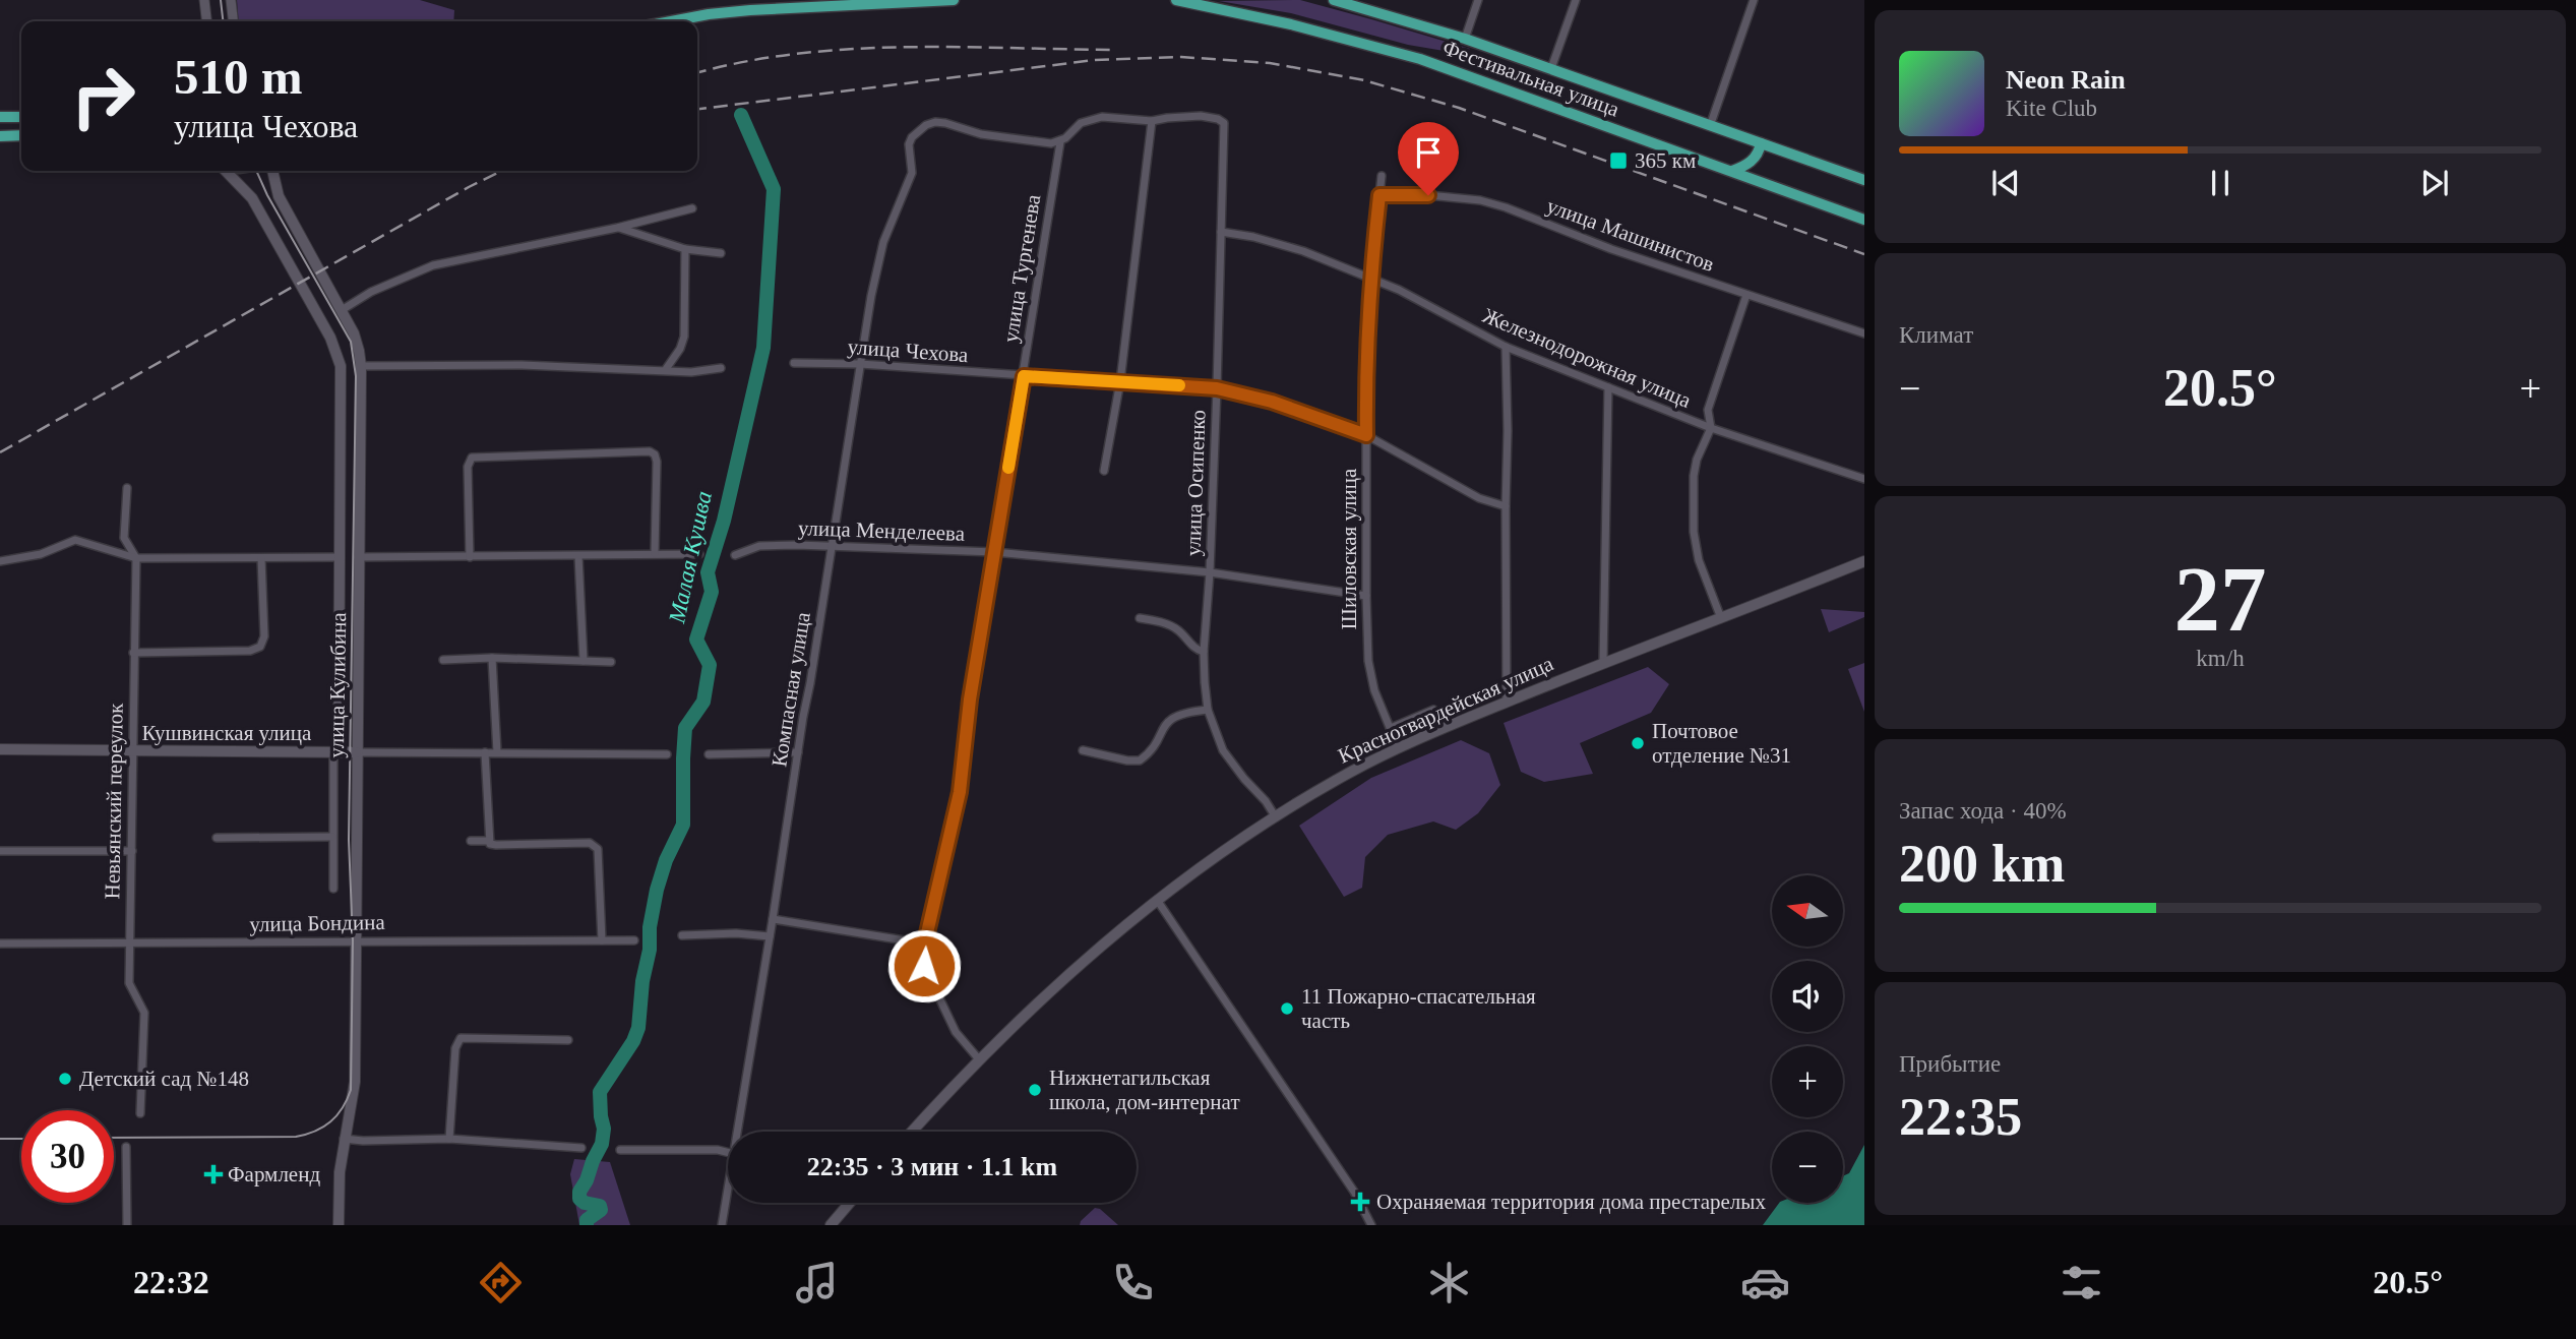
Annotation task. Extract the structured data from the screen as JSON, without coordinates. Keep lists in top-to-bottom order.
{
  "streets": {
    "main road": [
      "Фестивальная улица",
      "улица Кулибина",
      "Красногвардейская улица",
      "Кушвинская улица"
    ],
    "street": [
      "улица Машинистов",
      "улица Тургенева",
      "улица Чехова",
      "Железнодорожная улица",
      "улица Осипенко",
      "улица Менделеева",
      "Шиловская улица",
      "Компасная улица",
      "Невьянский переулок",
      "улица Бондина"
    ]
  },
  "crossings": [
    ["улица Машинистов", "Шиловская улица"],
    ["улица Тургенева", "улица Чехова"],
    ["улица Тургенева", "улица Менделеева"],
    ["улица Тургенева", "Компасная улица"],
    ["улица Тургенева", "Красногвардейская улица"],
    ["улица Чехова", "улица Осипенко"],
    ["улица Чехова", "Шиловская улица"],
    ["улица Чехова", "Компасная улица"],
    ["Железнодорожная улица", "улица Осипенко"],
    ["Железнодорожная улица", "Шиловская улица"],
    ["улица Осипенко", "улица Менделеева"],
    ["улица Осипенко", "Красногвардейская улица"],
    ["улица Менделеева", "Шиловская улица"],
    ["улица Менделеева", "Компасная улица"],
    ["Шиловская улица", "Красногвардейская улица"],
    ["улица Кулибина", "Кушвинская улица"],
    ["улица Кулибина", "улица Бондина"],
    ["Кушвинская улица", "Невьянский переулок"],
    ["Невьянский переулок", "улица Бондина"]
  ],
  "water": ["Малая Кушва"],
  "places": {
    "transit": ["365 км"],
    "other": [
      "Почтовое отделение №31",
      "11 Пожарно-спасательная часть",
      "Детский сад №148",
      "Нижнетагильская школа, дом-интернат"
    ],
    "health": ["Фармленд", "Охраняемая территория дома престарелых"]
  },
  "north": "left",
  "page": {
    "turn": ["510 m", "улица Чехова"],
    "song": ["Neon Rain", "Kite Club"],
    "tile": [
      "Климат",
      ["27", "km/h"],
      ["Запас хода · 40%", "200 km"],
      ["Прибытие", "22:35"]
    ],
    "heat": ["−", "20.5°", "+"],
    "map_buttons": ["+", "−"],
    "limit": "30",
    "trip": "22:35 · 3 мин · 1.1 km",
    "tabs": ["22:32", "20.5°"]
  }
}
